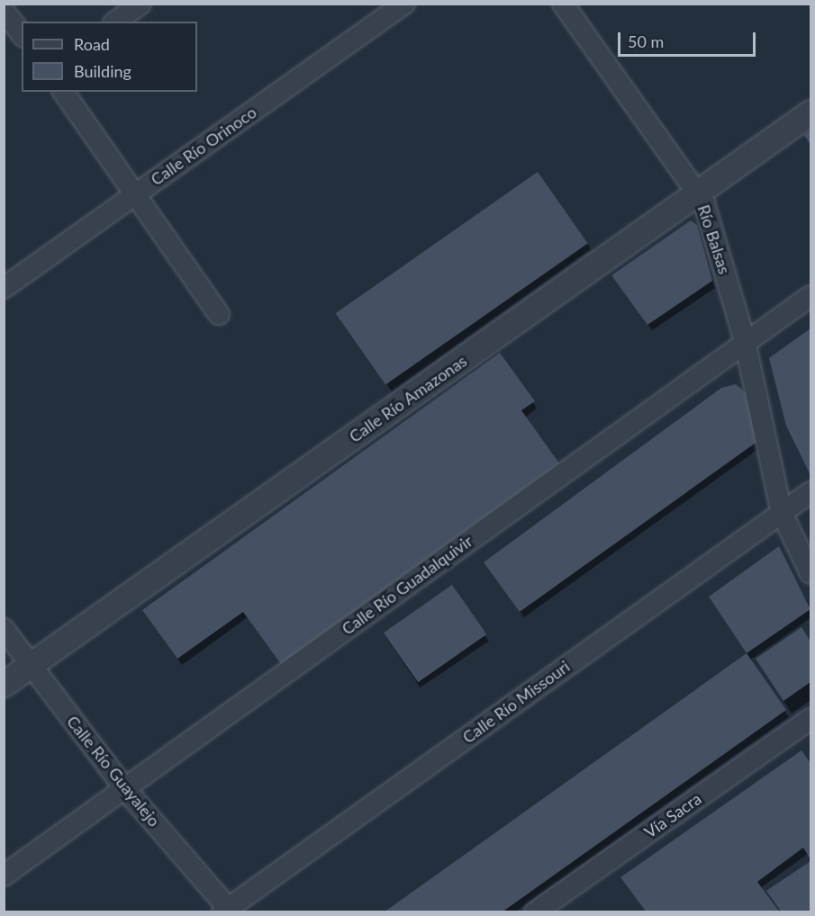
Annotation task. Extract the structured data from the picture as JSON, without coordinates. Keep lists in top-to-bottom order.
{
  "streets": {
    "street": [
      "Calle Río Orinoco",
      "Río Balsas",
      "Calle Río Amazonas",
      "Calle Río Guadalquivir",
      "Calle Río Missouri",
      "Calle Río Guayalejo",
      "Vía Sacra"
    ]
  },
  "crossings": [
    ["Río Balsas", "Calle Río Amazonas"],
    ["Río Balsas", "Calle Río Guadalquivir"],
    ["Río Balsas", "Calle Río Missouri"],
    ["Calle Río Amazonas", "Calle Río Guayalejo"],
    ["Calle Río Guadalquivir", "Calle Río Guayalejo"],
    ["Calle Río Missouri", "Calle Río Guayalejo"]
  ],
  "legend": ["Road", "Building"],
  "scale_bar": "50 m"
}
